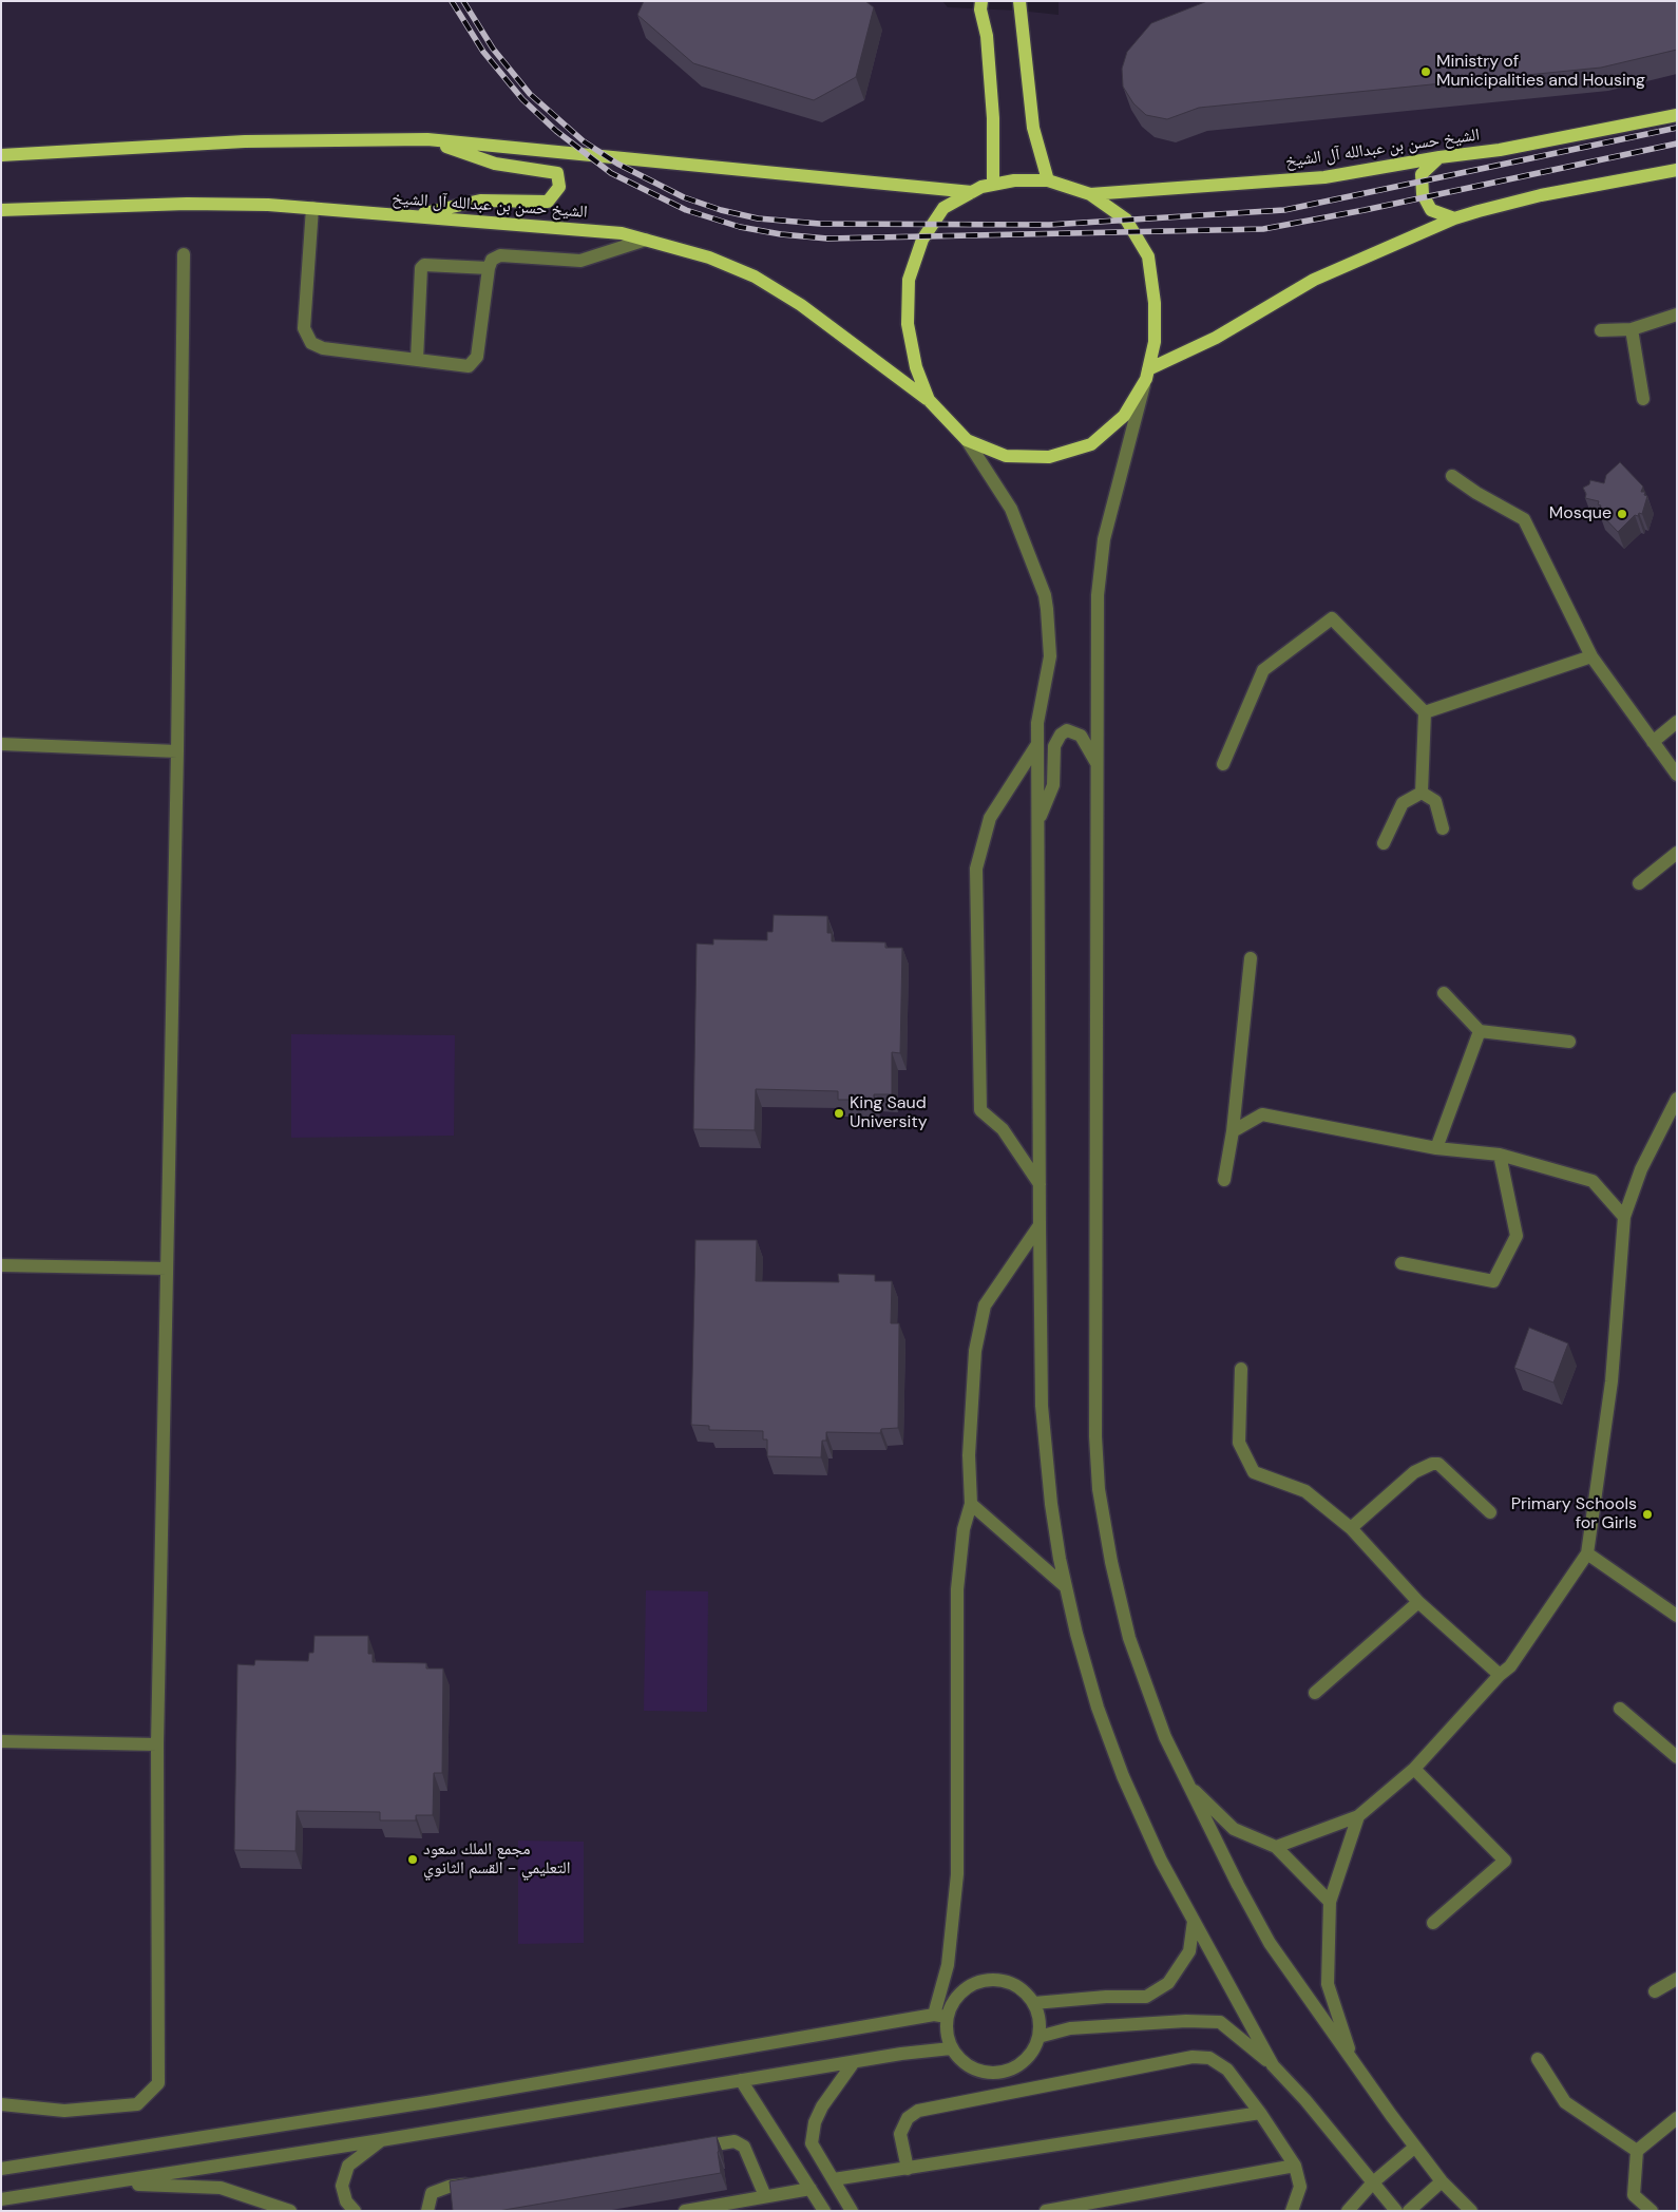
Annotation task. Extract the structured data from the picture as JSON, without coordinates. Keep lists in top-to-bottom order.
{
  "streets": {
    "main road": ["الشيخ حسن بن عبدالله آل الشيخ"]
  },
  "places": [
    "Ministry of Municipalities and Housing",
    "Mosque",
    "King Saud University",
    "Primary Schools for Girls",
    "مجمع الملك سعود التعليمي - القسم الثانوي"
  ]
}
